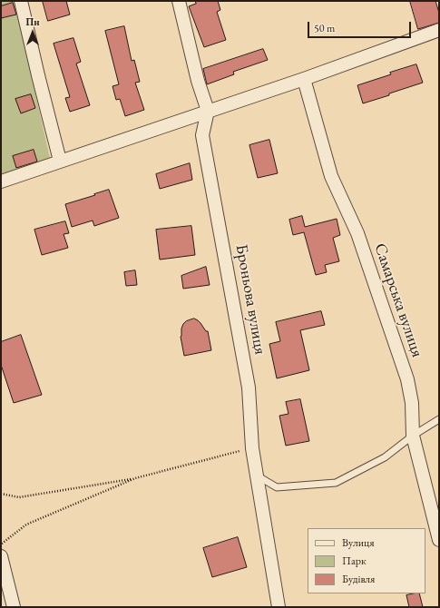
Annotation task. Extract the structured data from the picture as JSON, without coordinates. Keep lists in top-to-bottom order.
{
  "streets": {
    "street": ["Броньова вулиця", "Самарська вулиця"]
  },
  "legend": ["Вулиця", "Парк", "Будівля"],
  "scale_bar": "50 m",
  "north": "top"
}
